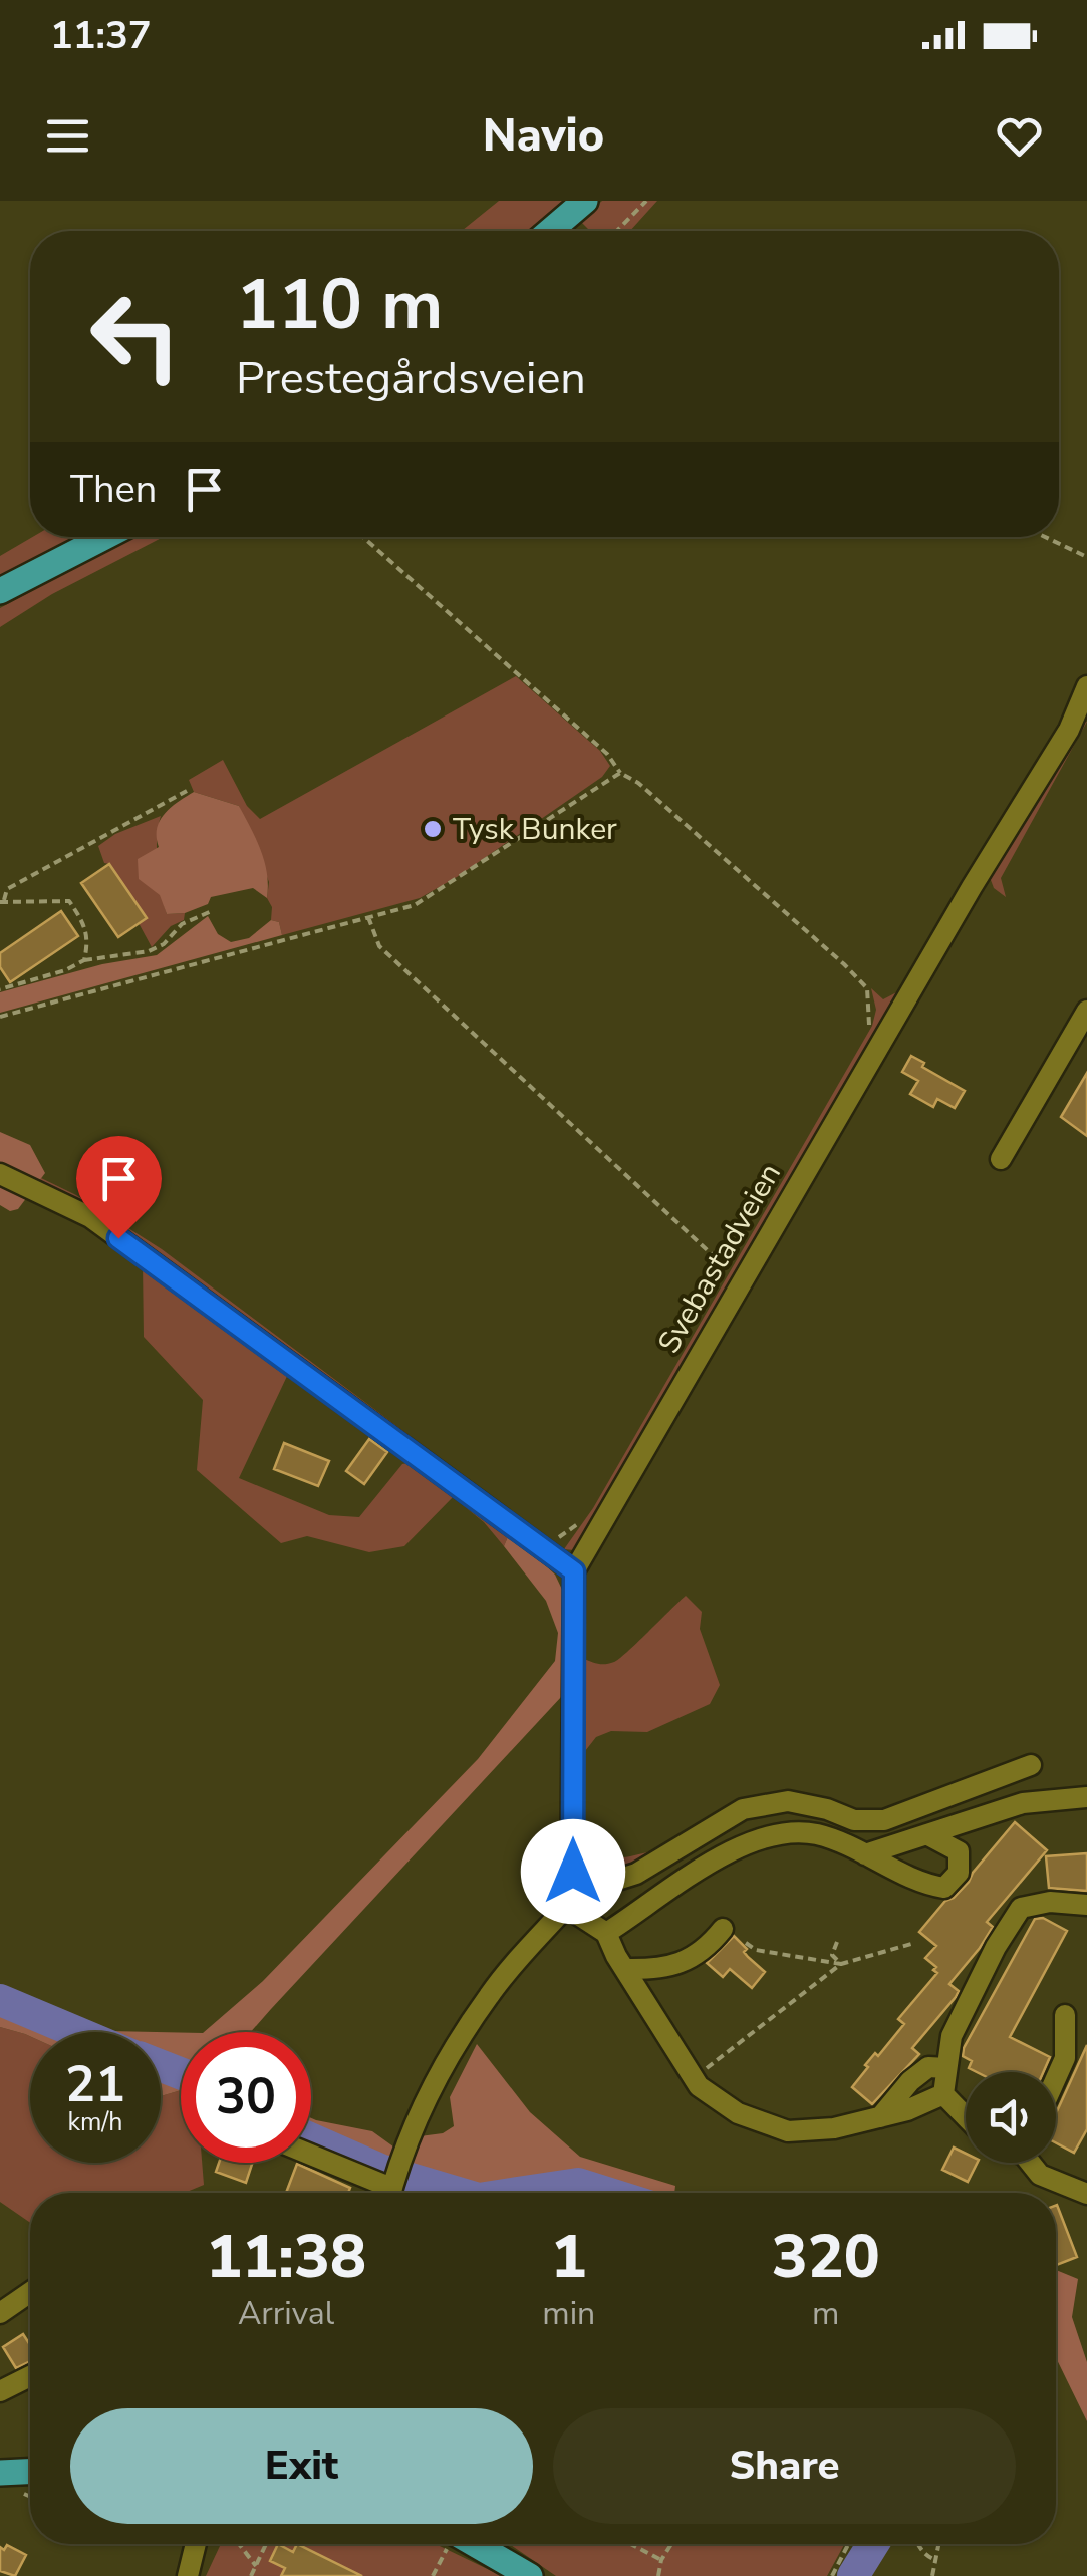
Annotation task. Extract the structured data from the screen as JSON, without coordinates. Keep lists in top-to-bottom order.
{
  "streets": {
    "street": ["Svebastadveien"]
  },
  "places": ["Tysk Bunker"],
  "page": {
    "status": "11:37",
    "header": "Navio",
    "turn": ["110 m", "Prestegårdsveien"],
    "then": "Then",
    "speed": "21 km/h",
    "limit": "30",
    "eta": [
      "11:38",
      "Arrival",
      "1",
      "min",
      "320",
      "m"
    ],
    "buttons": ["Exit", "Share"]
  }
}
